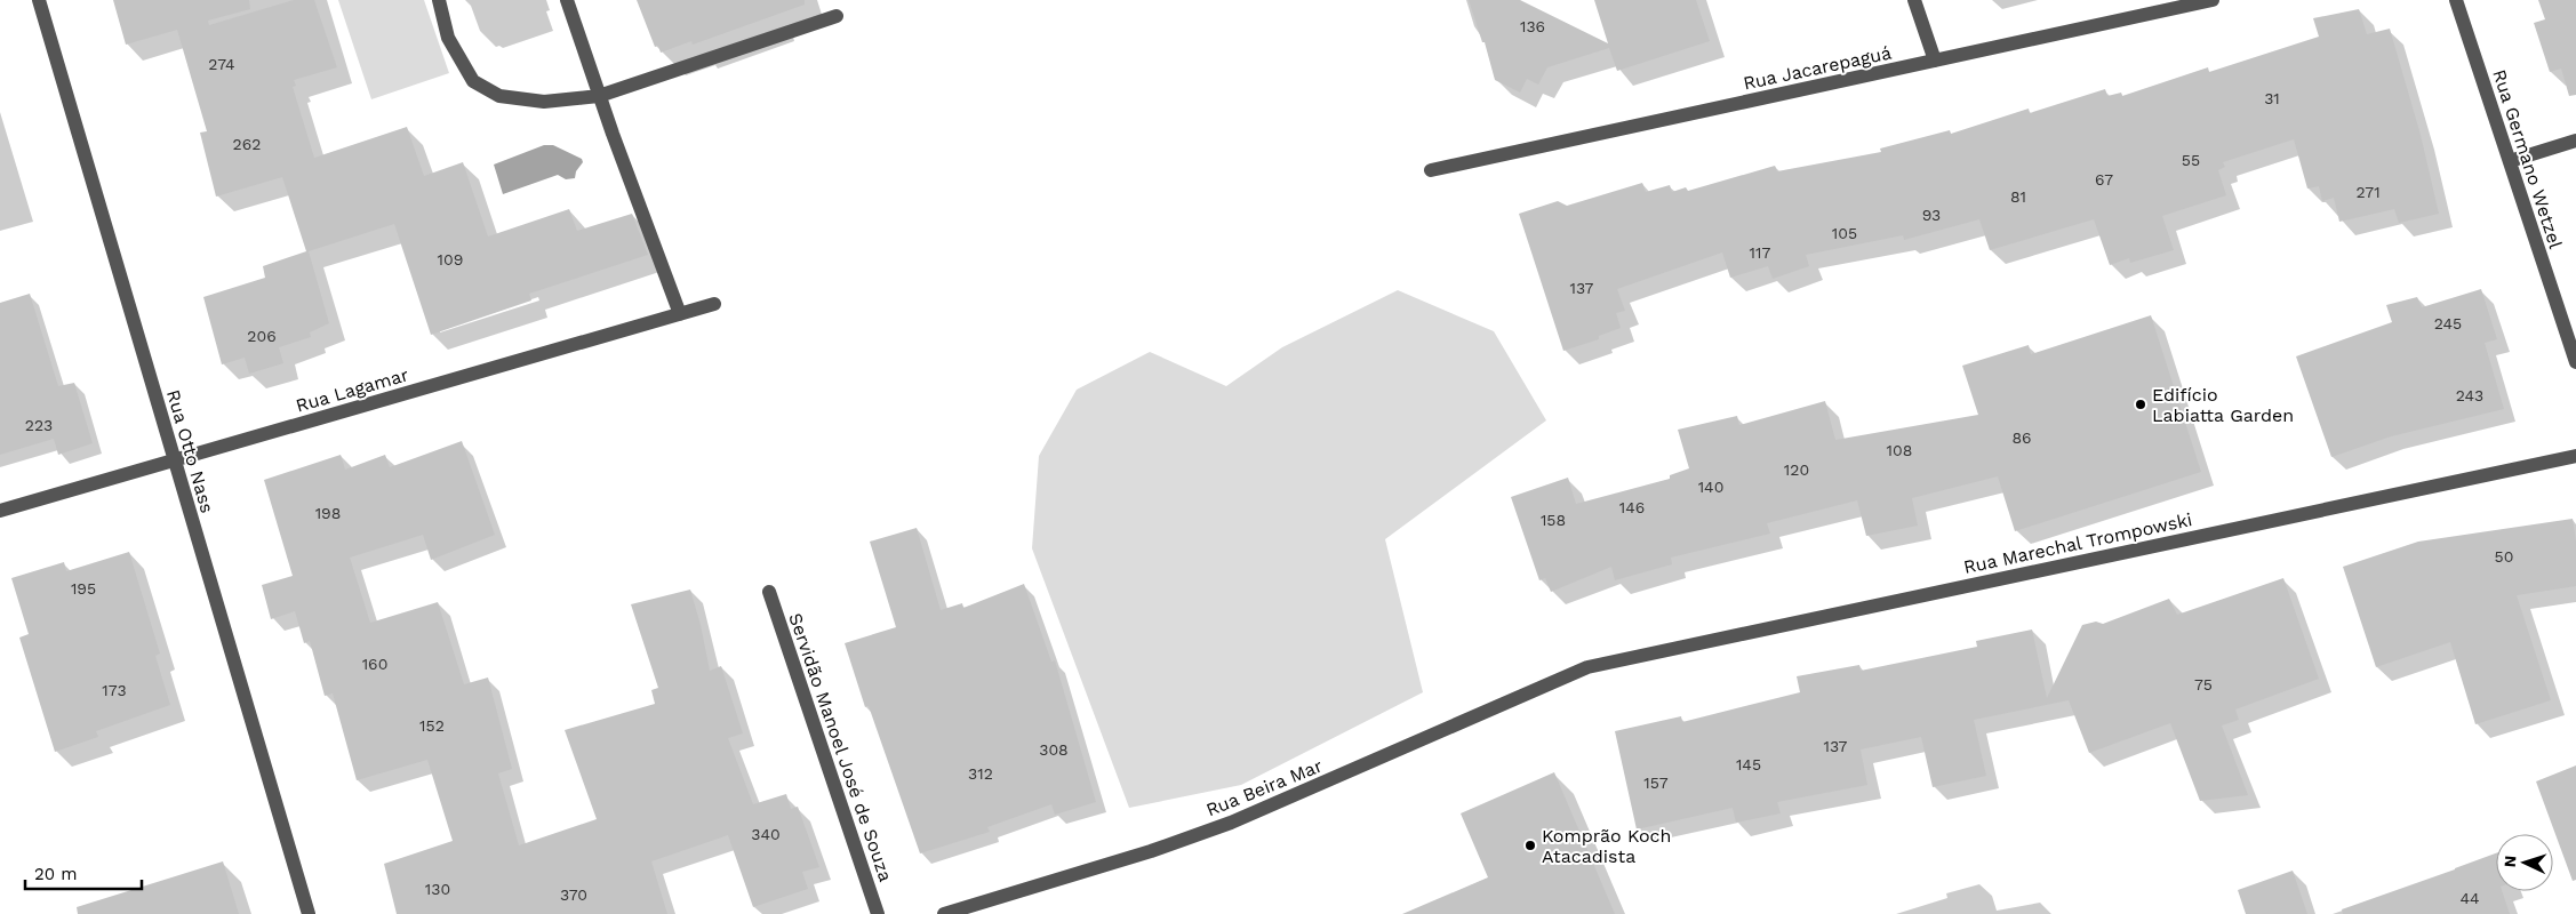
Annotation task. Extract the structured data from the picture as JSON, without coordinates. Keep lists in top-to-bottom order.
{
  "streets": {
    "street": [
      "Rua Jacarepaguá",
      "Rua Germano Wetzel",
      "Rua Lagamar",
      "Rua Otto Nass",
      "Rua Marechal Trompowski",
      "Servidão Manoel José de Souza",
      "Rua Beira Mar"
    ]
  },
  "crossings": [
    ["Rua Lagamar", "Rua Otto Nass"],
    ["Rua Marechal Trompowski", "Rua Beira Mar"]
  ],
  "places": ["Edifício Labiatta Garden", "Komprão Koch Atacadista"],
  "house_numbers": [
    "136",
    "274",
    "31",
    "262",
    "55",
    "67",
    "271",
    "81",
    "93",
    "105",
    "117",
    "109",
    "137",
    "245",
    "206",
    "243",
    "223",
    "86",
    "108",
    "120",
    "140",
    "146",
    "198",
    "158",
    "50",
    "195",
    "160",
    "75",
    "173",
    "152",
    "137",
    "308",
    "145",
    "312",
    "157",
    "340",
    "130",
    "370",
    "44"
  ],
  "scale_bar": "20 m",
  "north": "left"
}
